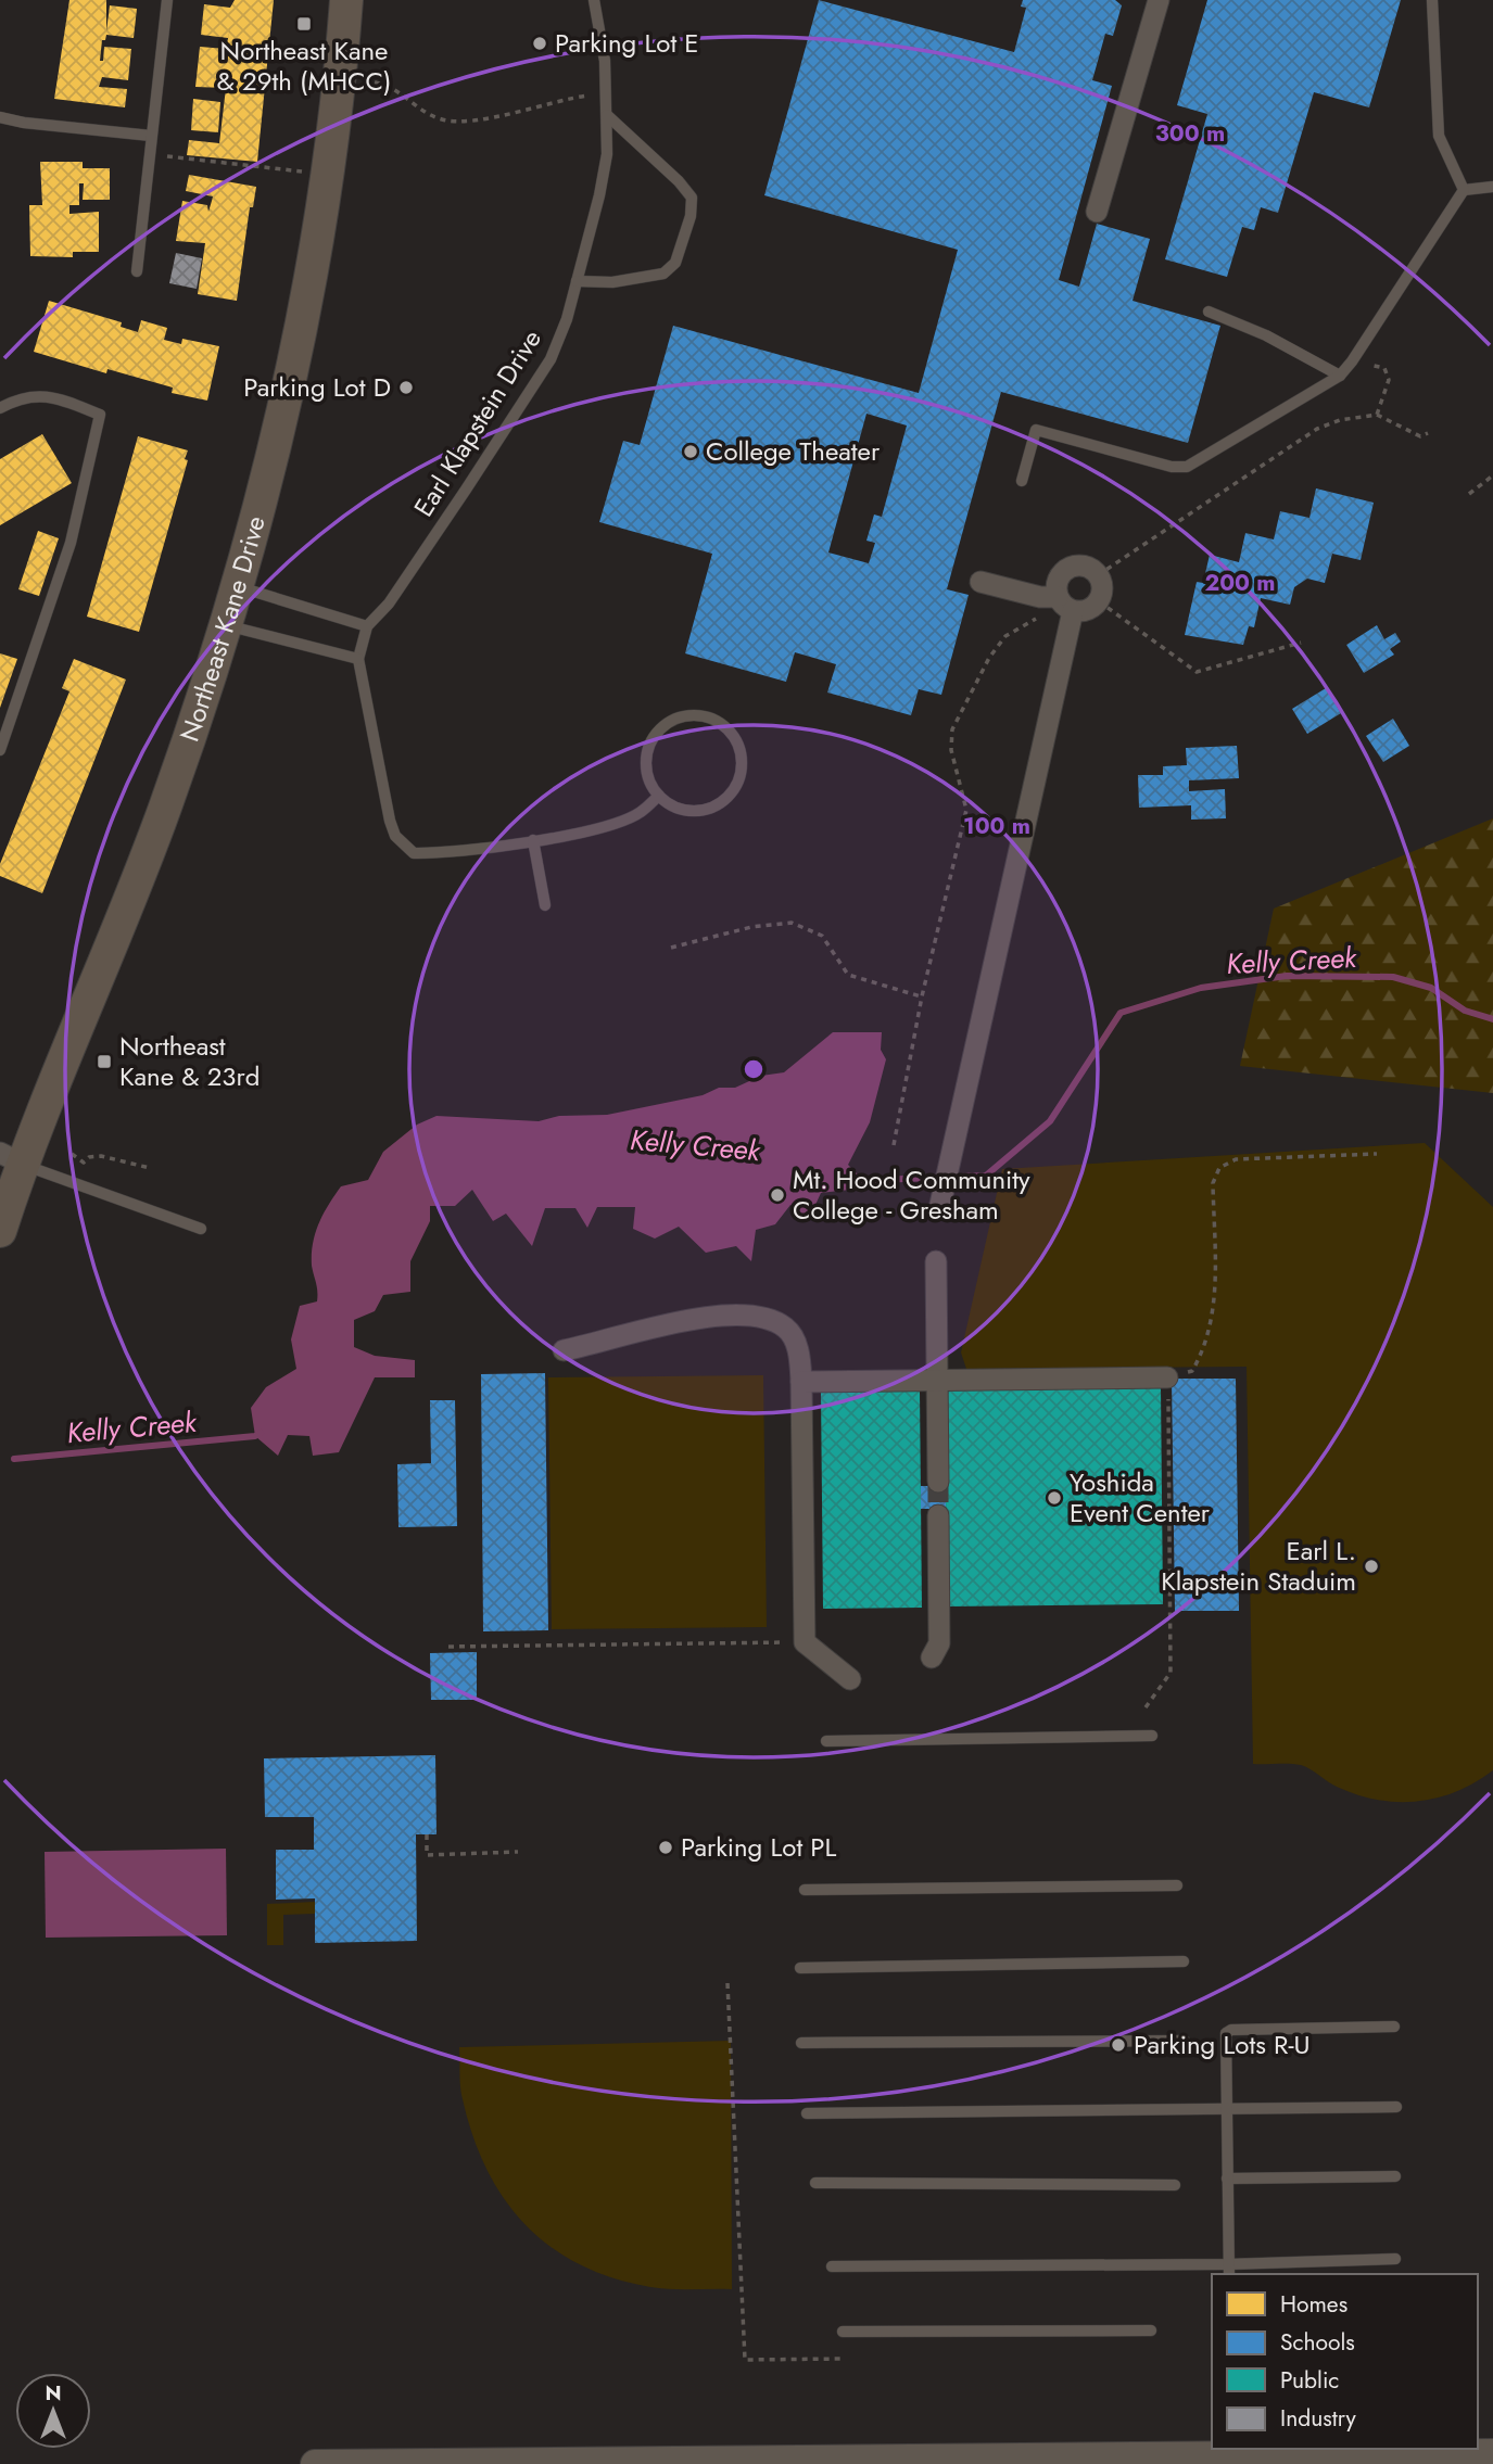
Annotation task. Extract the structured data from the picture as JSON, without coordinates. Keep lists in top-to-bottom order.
{
  "streets": {
    "main road": ["Northeast Kane Drive"],
    "lane": ["Earl Klapstein Drive"]
  },
  "water": ["Kelly Creek"],
  "places": {
    "transit": ["Northeast Kane & 29th (MHCC)", "Northeast Kane & 23rd"],
    "other": [
      "Parking Lot E",
      "Parking Lot D",
      "College Theater",
      "Mt. Hood Community College - Gresham",
      "Yoshida Event Center",
      "Earl L. Klapstein Staduim",
      "Parking Lot PL",
      "Parking Lots R-U"
    ]
  },
  "legend": [
    "Homes",
    "Schools",
    "Public",
    "Industry"
  ],
  "north": "top",
  "rings": ["300 m", "200 m", "100 m"]
}
